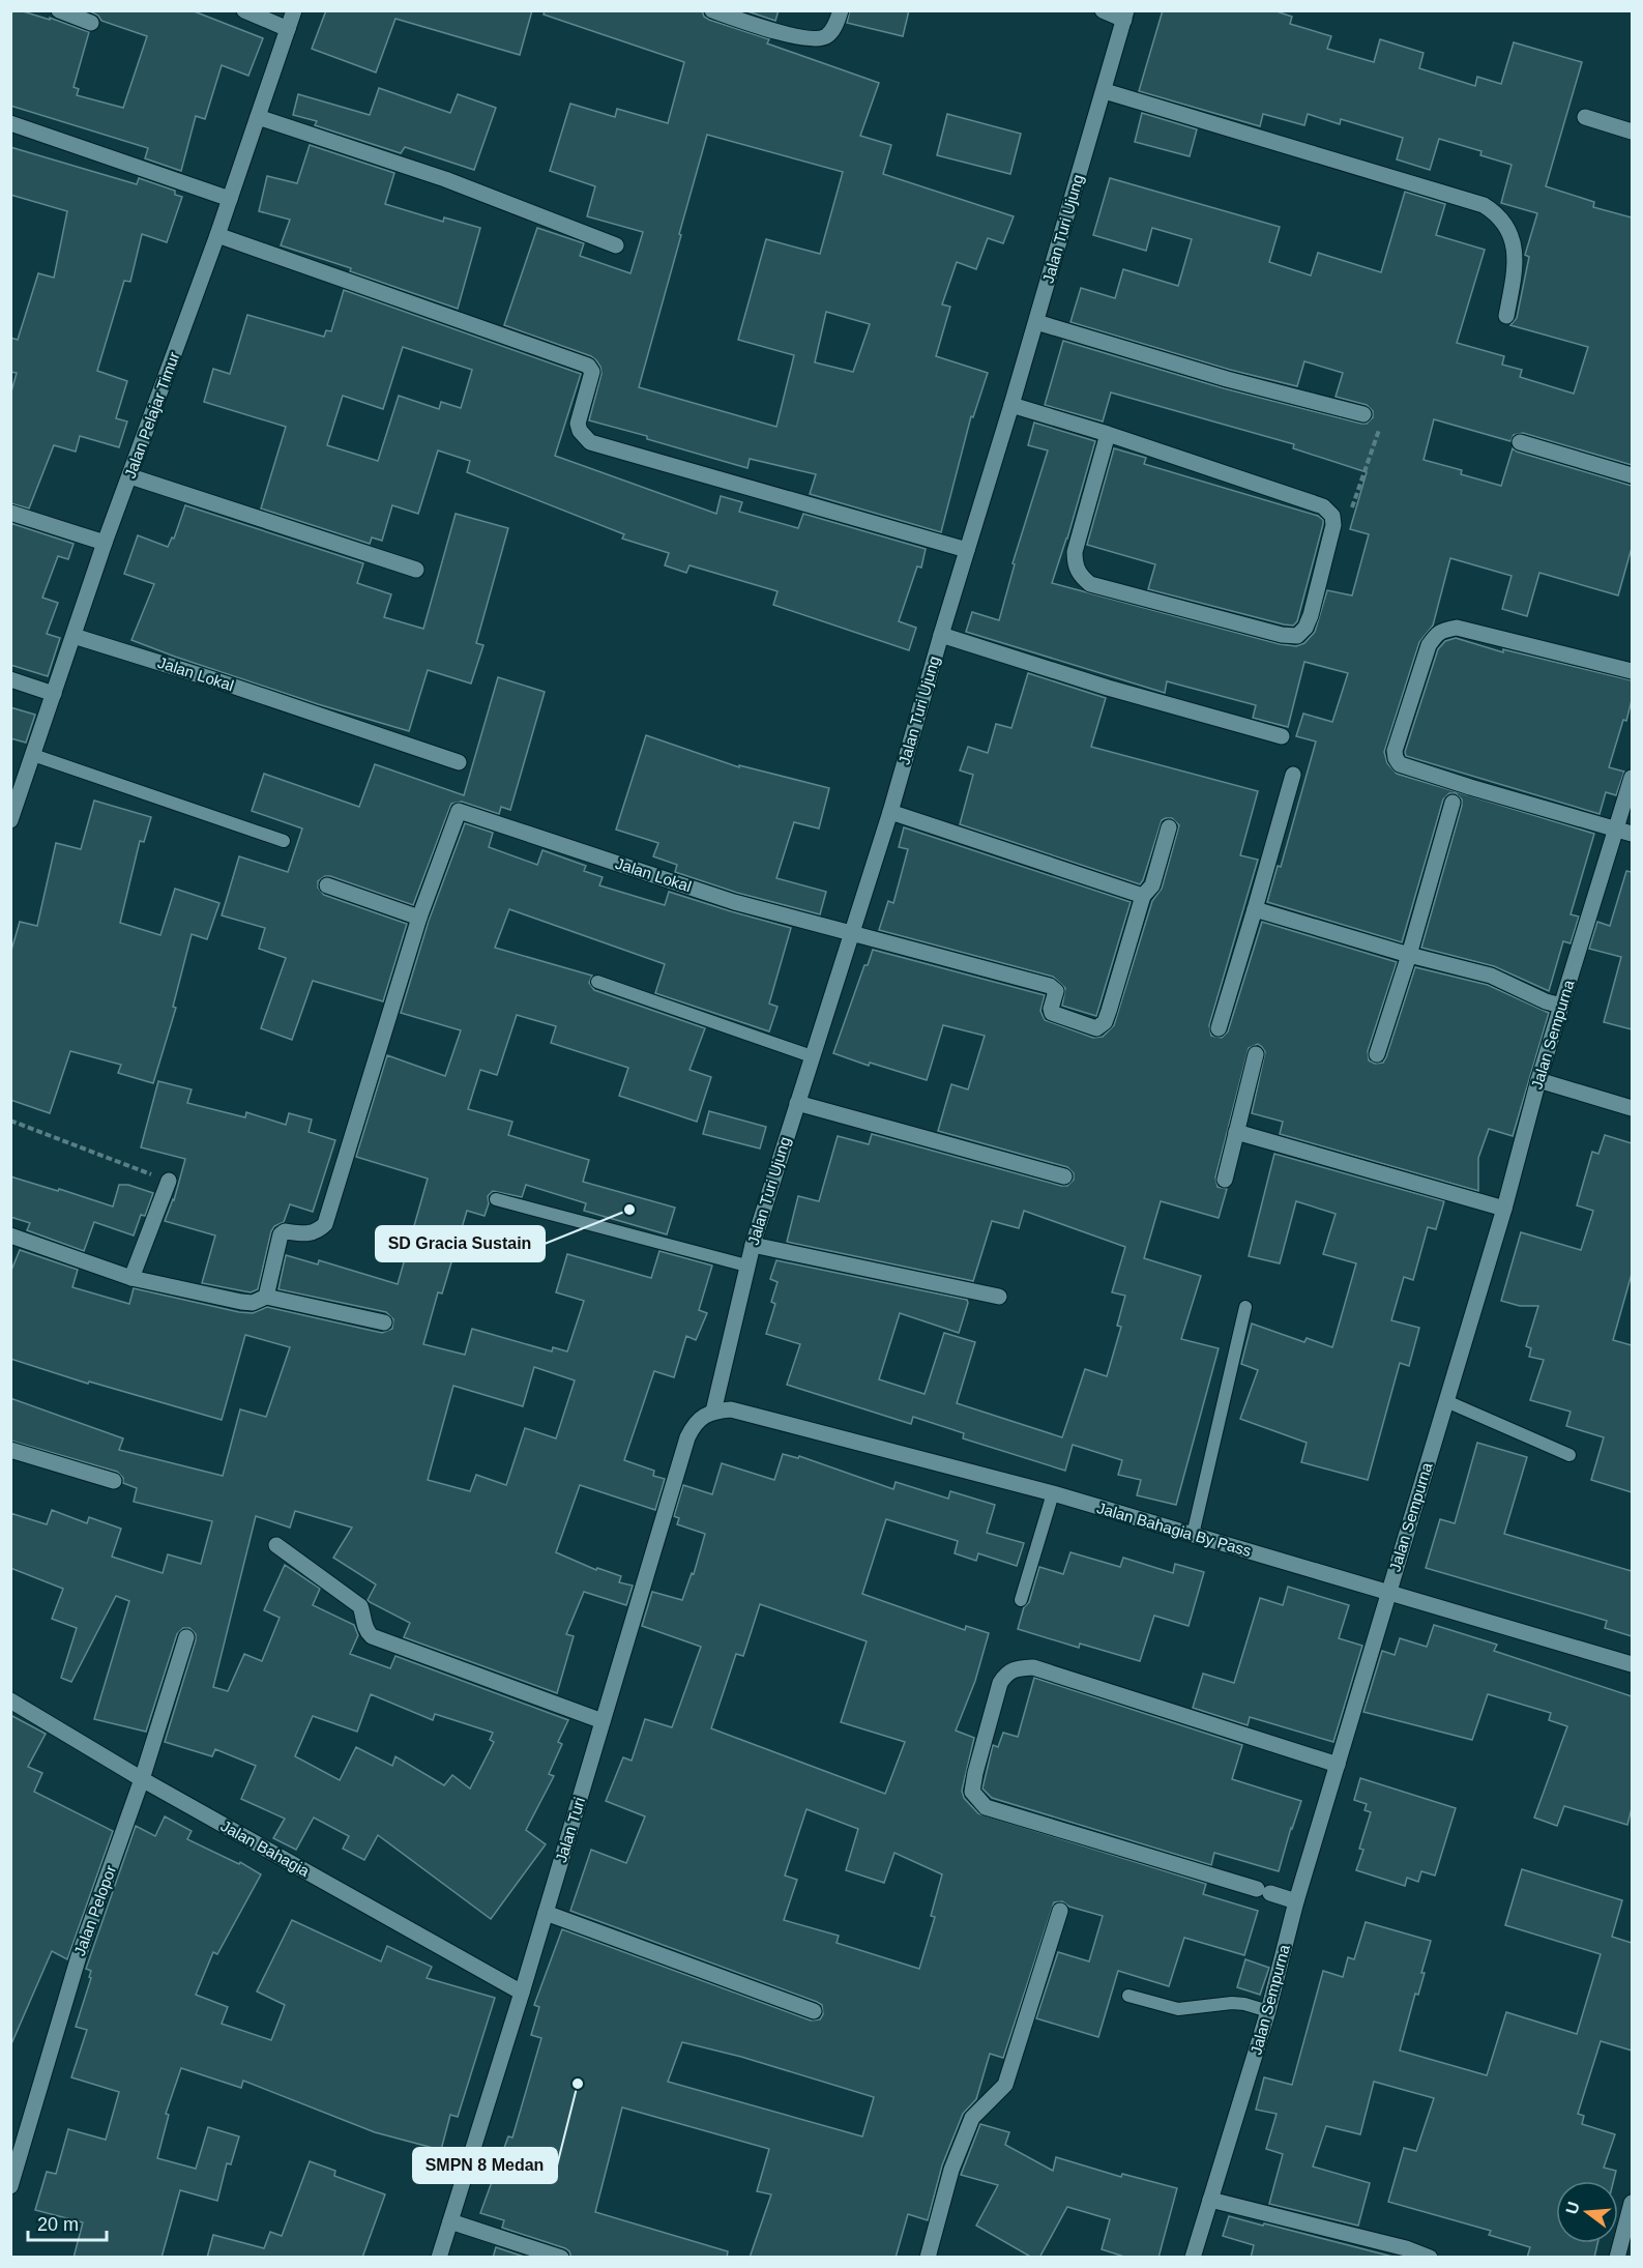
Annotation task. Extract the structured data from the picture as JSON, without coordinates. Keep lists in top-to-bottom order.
{
  "streets": {
    "street": [
      "Jalan Turi Ujung",
      "Jalan Pelajar Timur",
      "Jalan Lokal",
      "Jalan Sempurna",
      "Jalan Bahagia By Pass",
      "Jalan Turi",
      "Jalan Bahagia",
      "Jalan Pelopor"
    ]
  },
  "crossings": [
    ["Jalan Turi Ujung", "Jalan Lokal"],
    ["Jalan Turi Ujung", "Jalan Bahagia By Pass"],
    ["Jalan Turi Ujung", "Jalan Turi"],
    ["Jalan Pelajar Timur", "Jalan Lokal"],
    ["Jalan Sempurna", "Jalan Bahagia By Pass"],
    ["Jalan Bahagia By Pass", "Jalan Turi"],
    ["Jalan Turi", "Jalan Bahagia"],
    ["Jalan Bahagia", "Jalan Pelopor"]
  ],
  "places": ["SD Gracia Sustain", "SMPN 8 Medan"],
  "scale_bar": "20 m",
  "north": "left"
}
